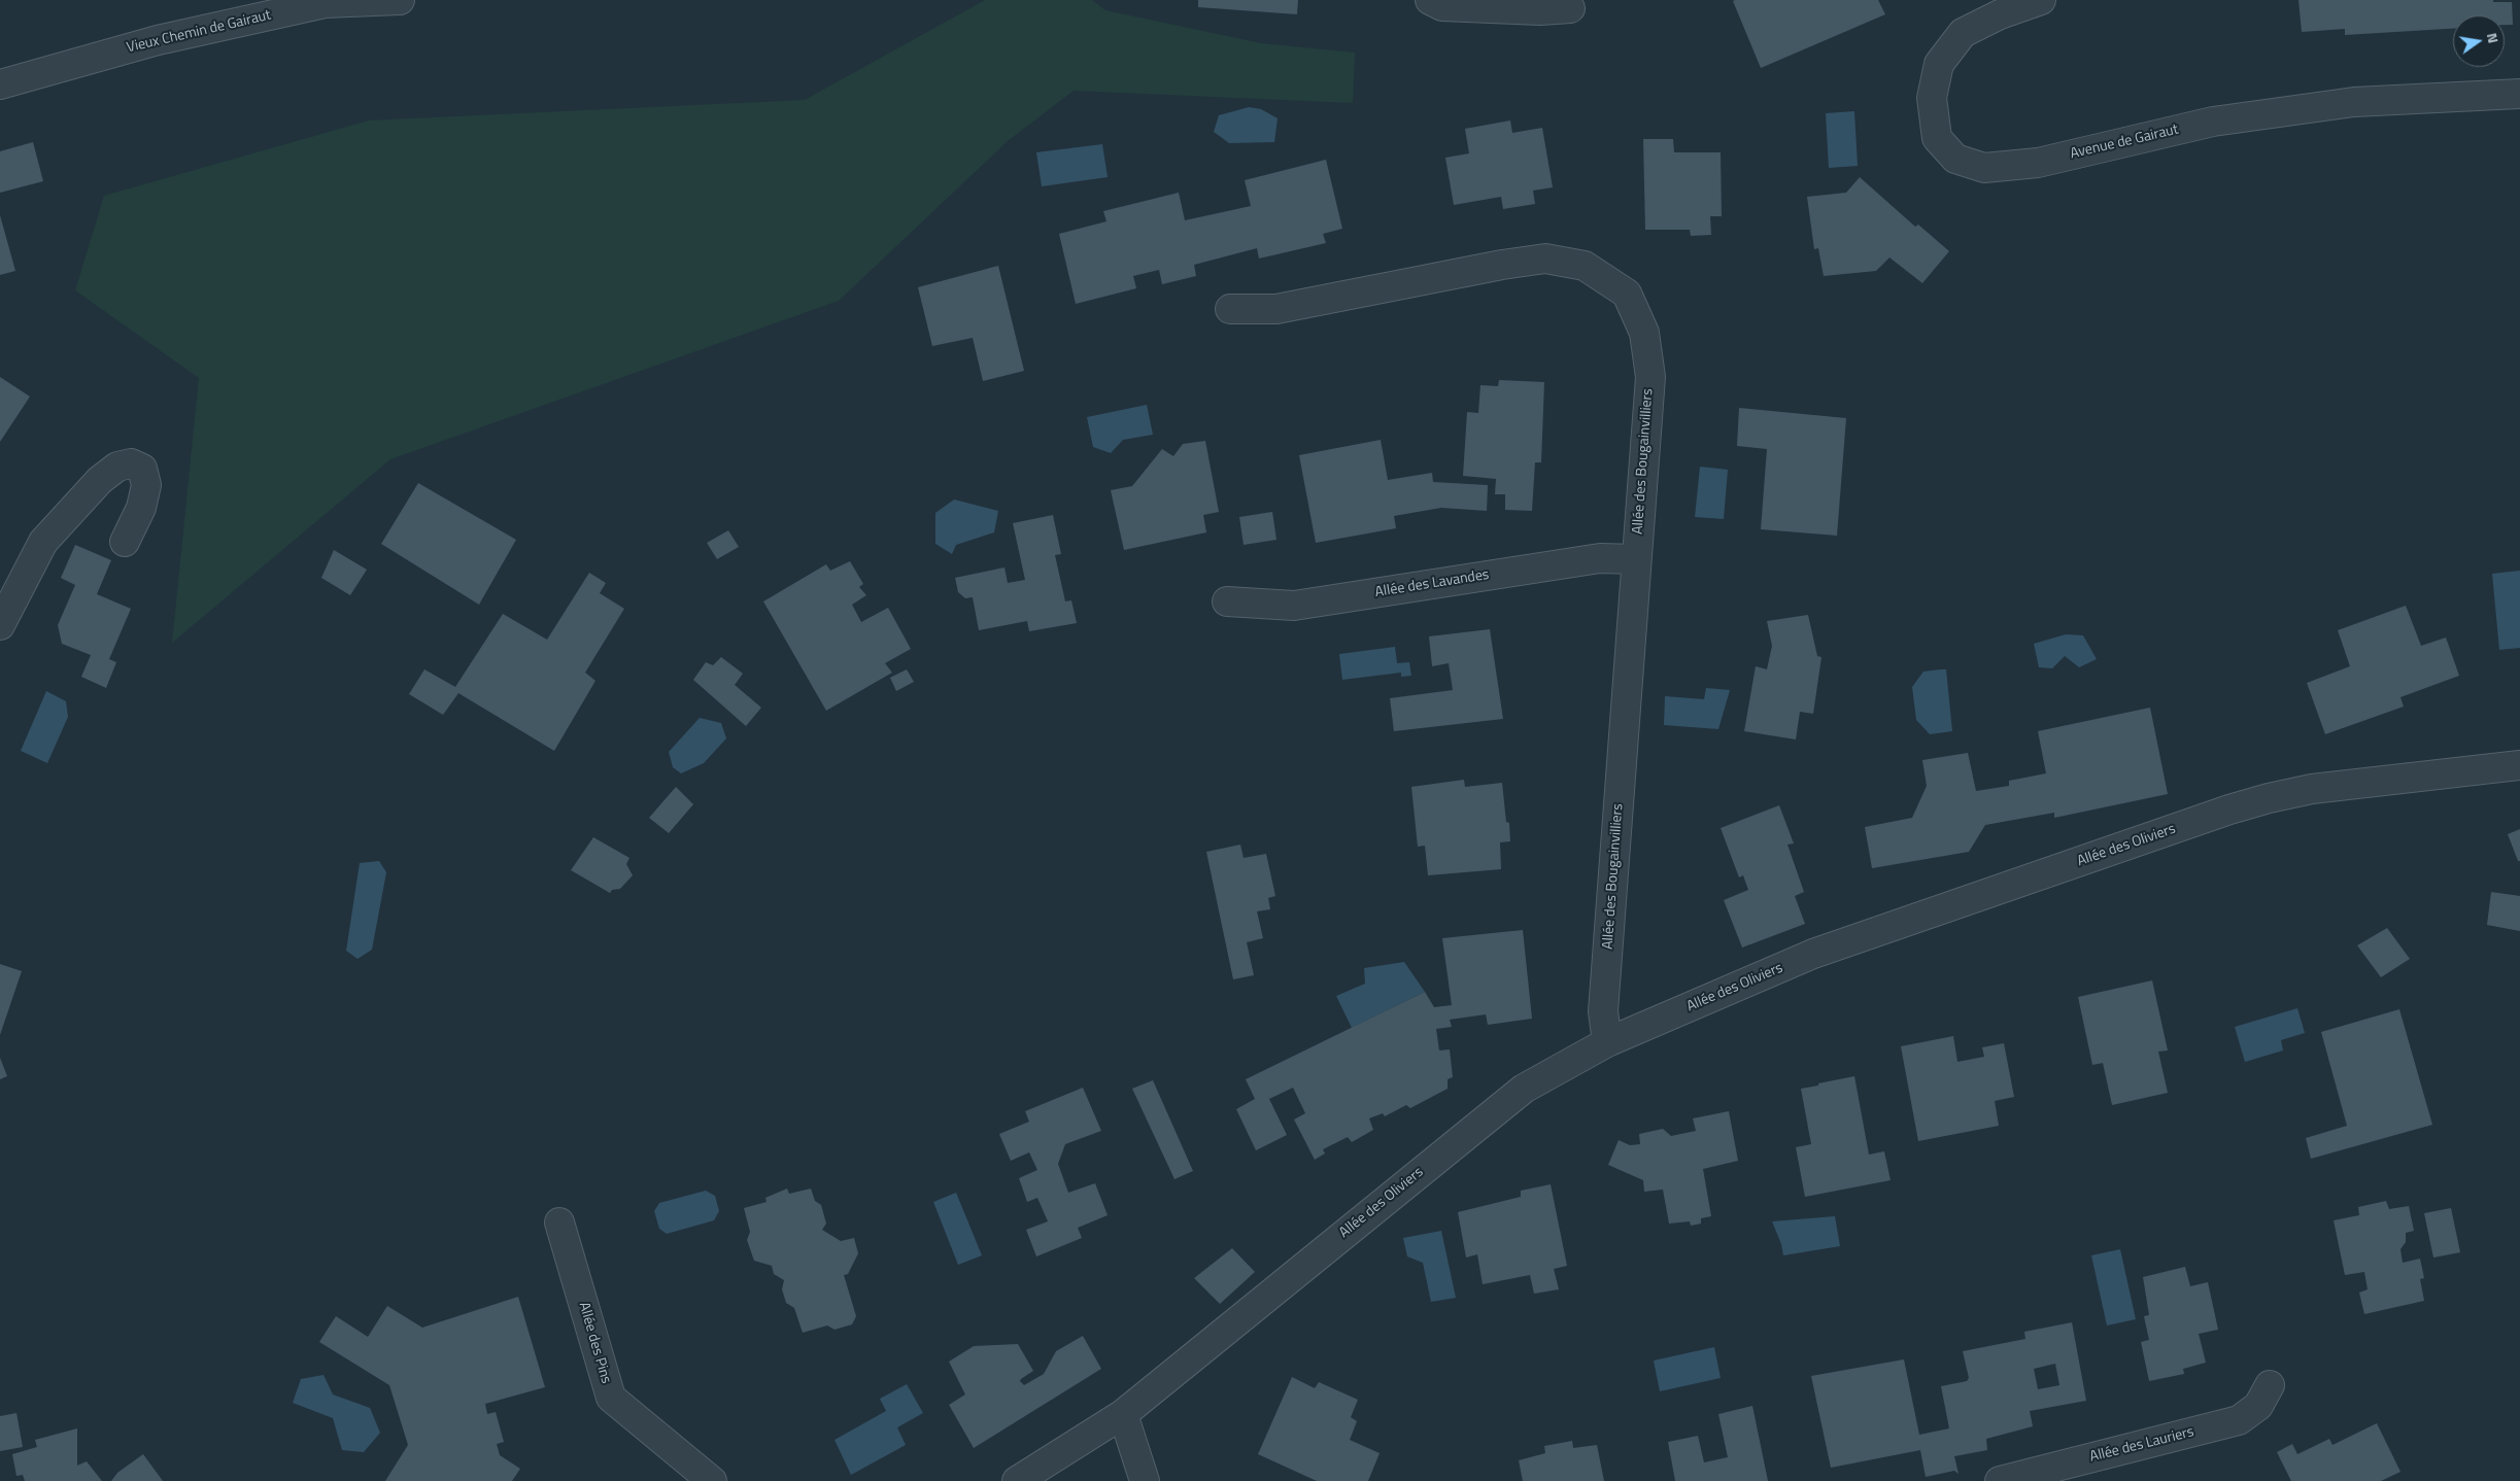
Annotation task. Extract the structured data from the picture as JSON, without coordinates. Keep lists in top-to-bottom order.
{
  "streets": {
    "street": [
      "Vieux Chemin de Gairaut",
      "Avenue de Gairaut",
      "Allée des Bougainvilliers",
      "Allée des Lavandes",
      "Allée des Oliviers",
      "Allée des Pins",
      "Allée des Lauriers"
    ]
  },
  "crossings": [
    ["Allée des Bougainvilliers", "Allée des Lavandes"],
    ["Allée des Bougainvilliers", "Allée des Oliviers"]
  ],
  "north": "right"
}
